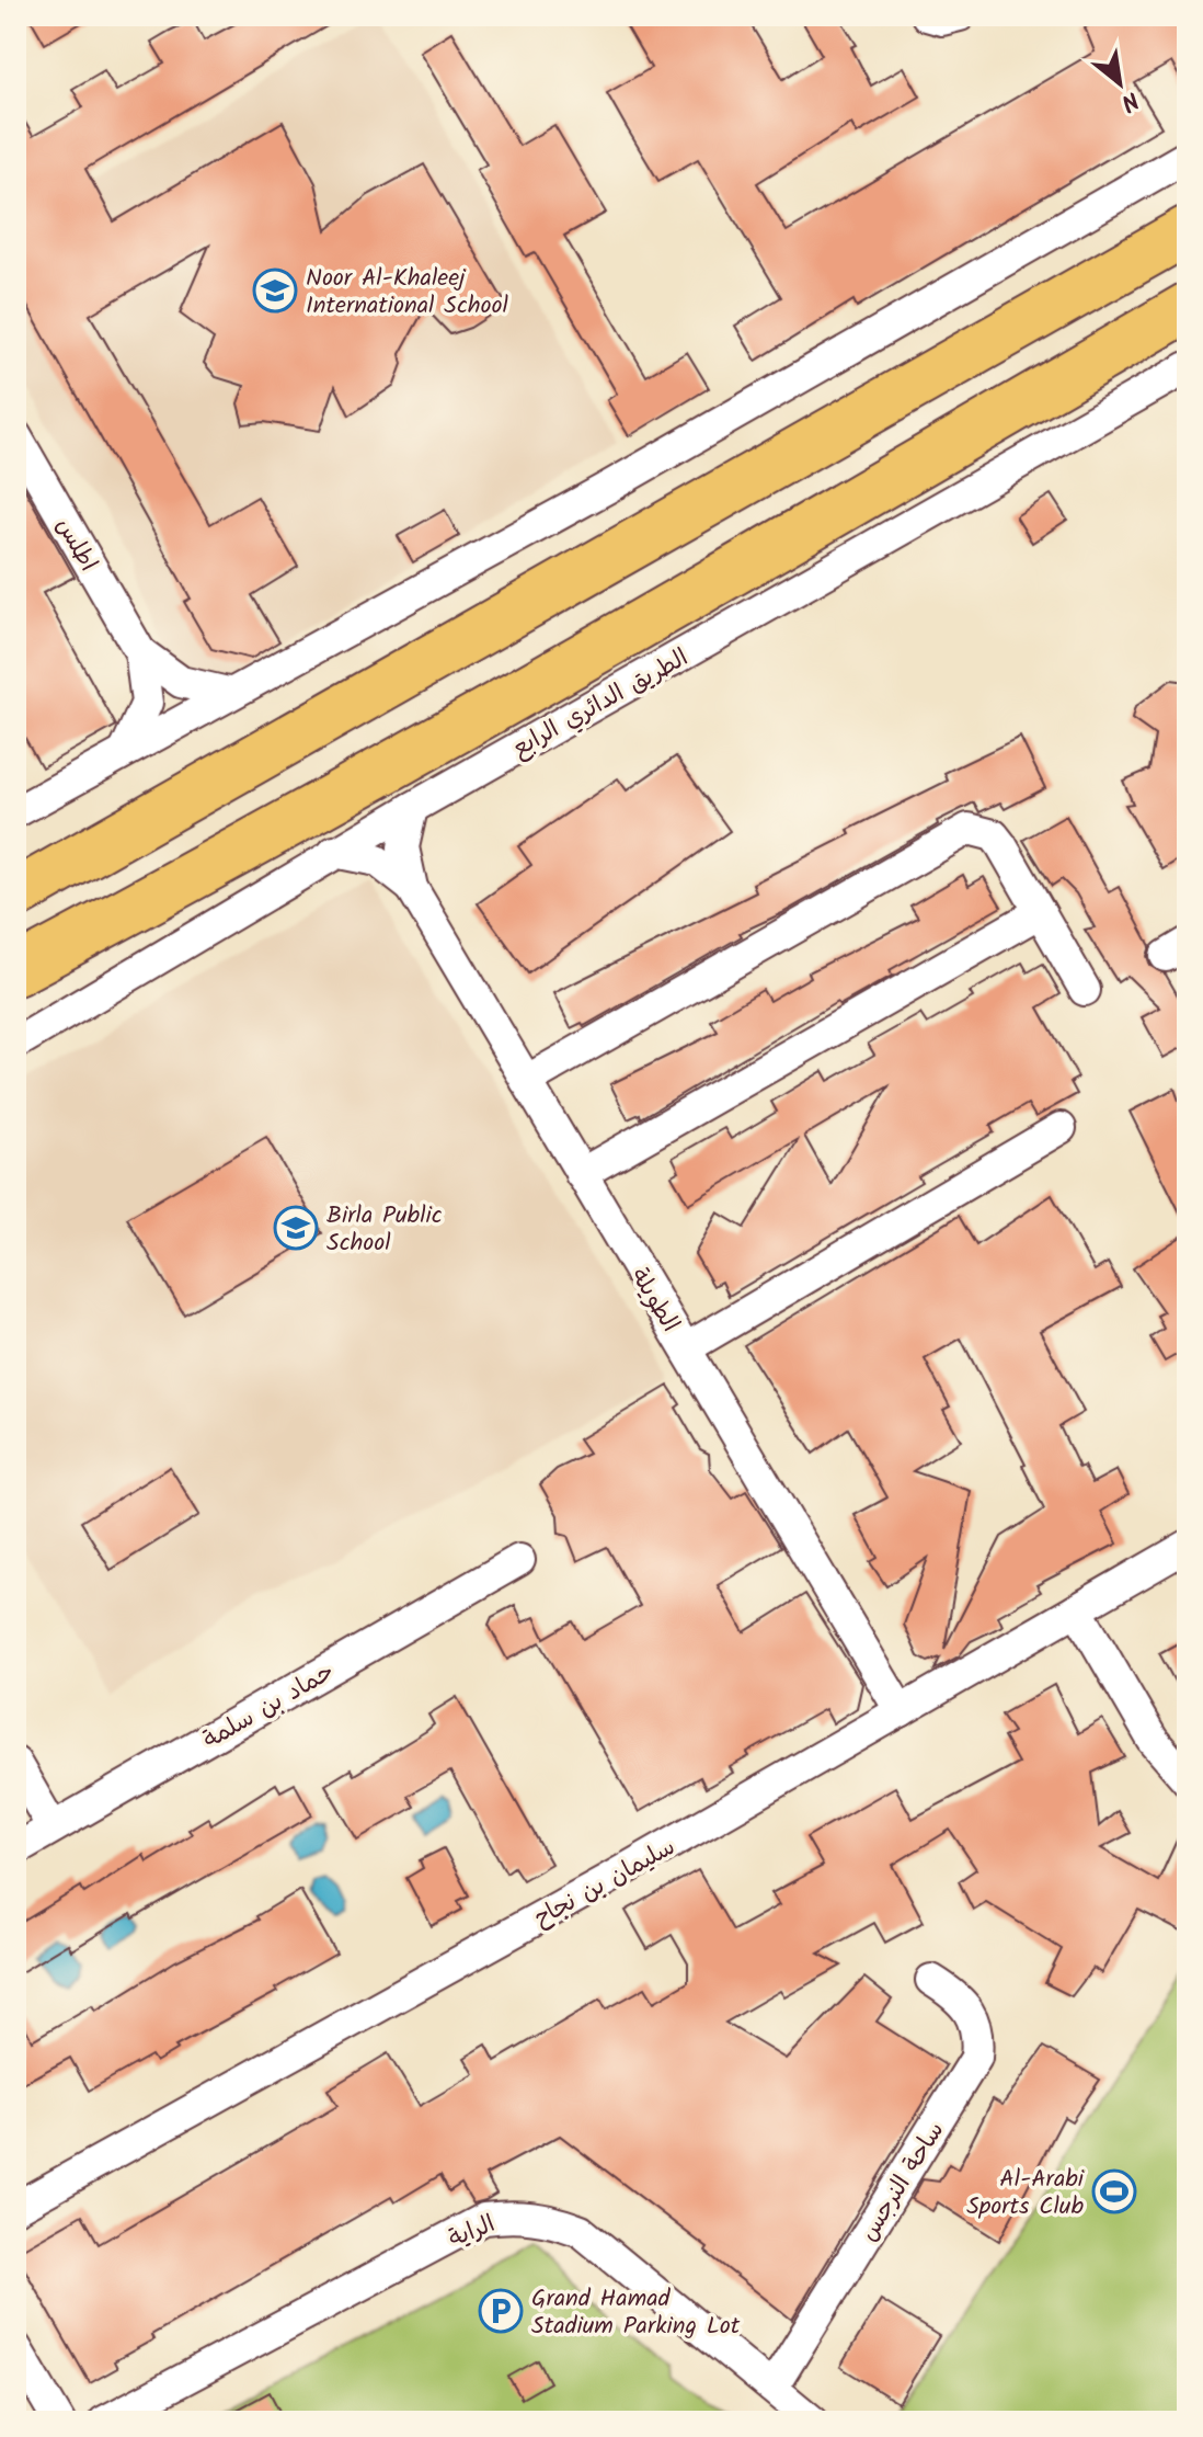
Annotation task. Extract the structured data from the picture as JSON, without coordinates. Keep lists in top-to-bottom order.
{
  "streets": {
    "main road": ["الطريق الدائري الرابع"],
    "street": [
      "اطلس",
      "الطويلة",
      "حماد بن سلمة",
      "سليمان بن نجاح",
      "ساحة النرجس",
      "الراية"
    ]
  },
  "crossings": [
    ["الطريق الدائري الرابع", "الطويلة"],
    ["الطويلة", "سليمان بن نجاح"],
    ["ساحة النرجس", "الراية"]
  ],
  "places": {
    "school or university": ["Noor Al-Khaleej International School", "Birla Public School"],
    "sports": ["Al-Arabi Sports Club"],
    "parking": ["Grand Hamad Stadium Parking Lot"]
  },
  "north": "bottom right"
}
